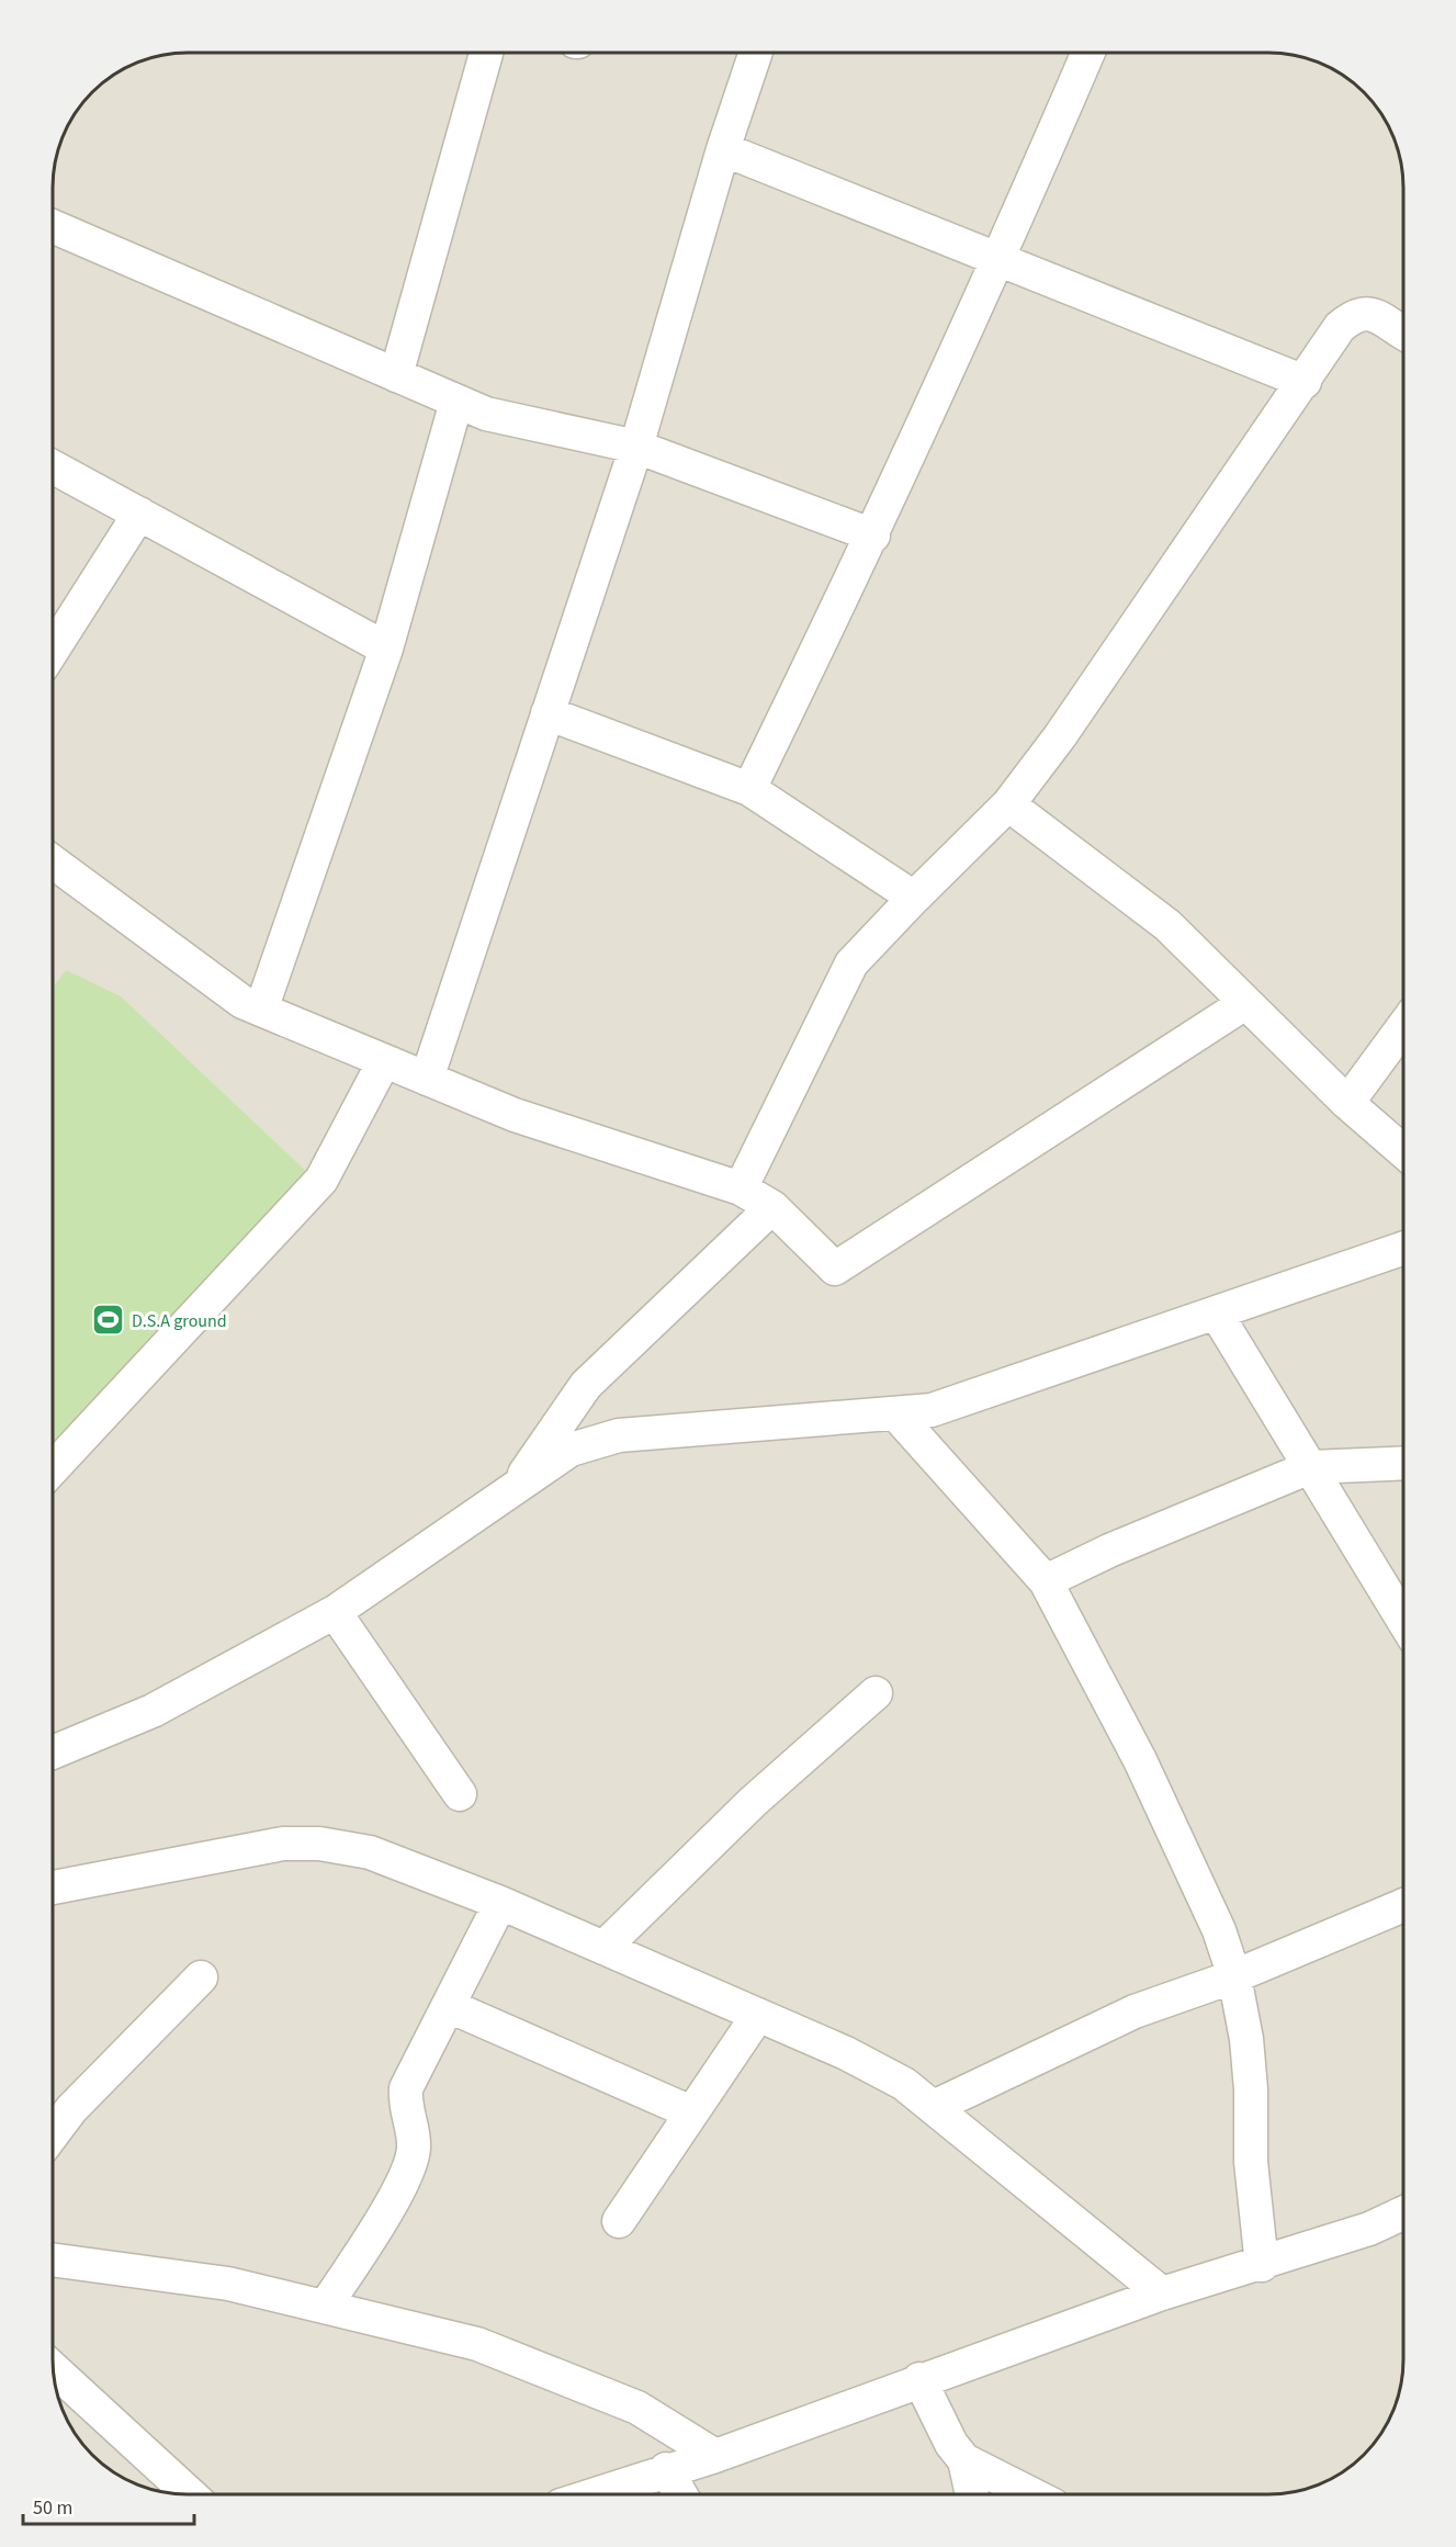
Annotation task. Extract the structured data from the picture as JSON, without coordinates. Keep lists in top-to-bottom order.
{
  "places": {
    "sports": ["D.S.A ground"]
  },
  "scale_bar": "50 m"
}
